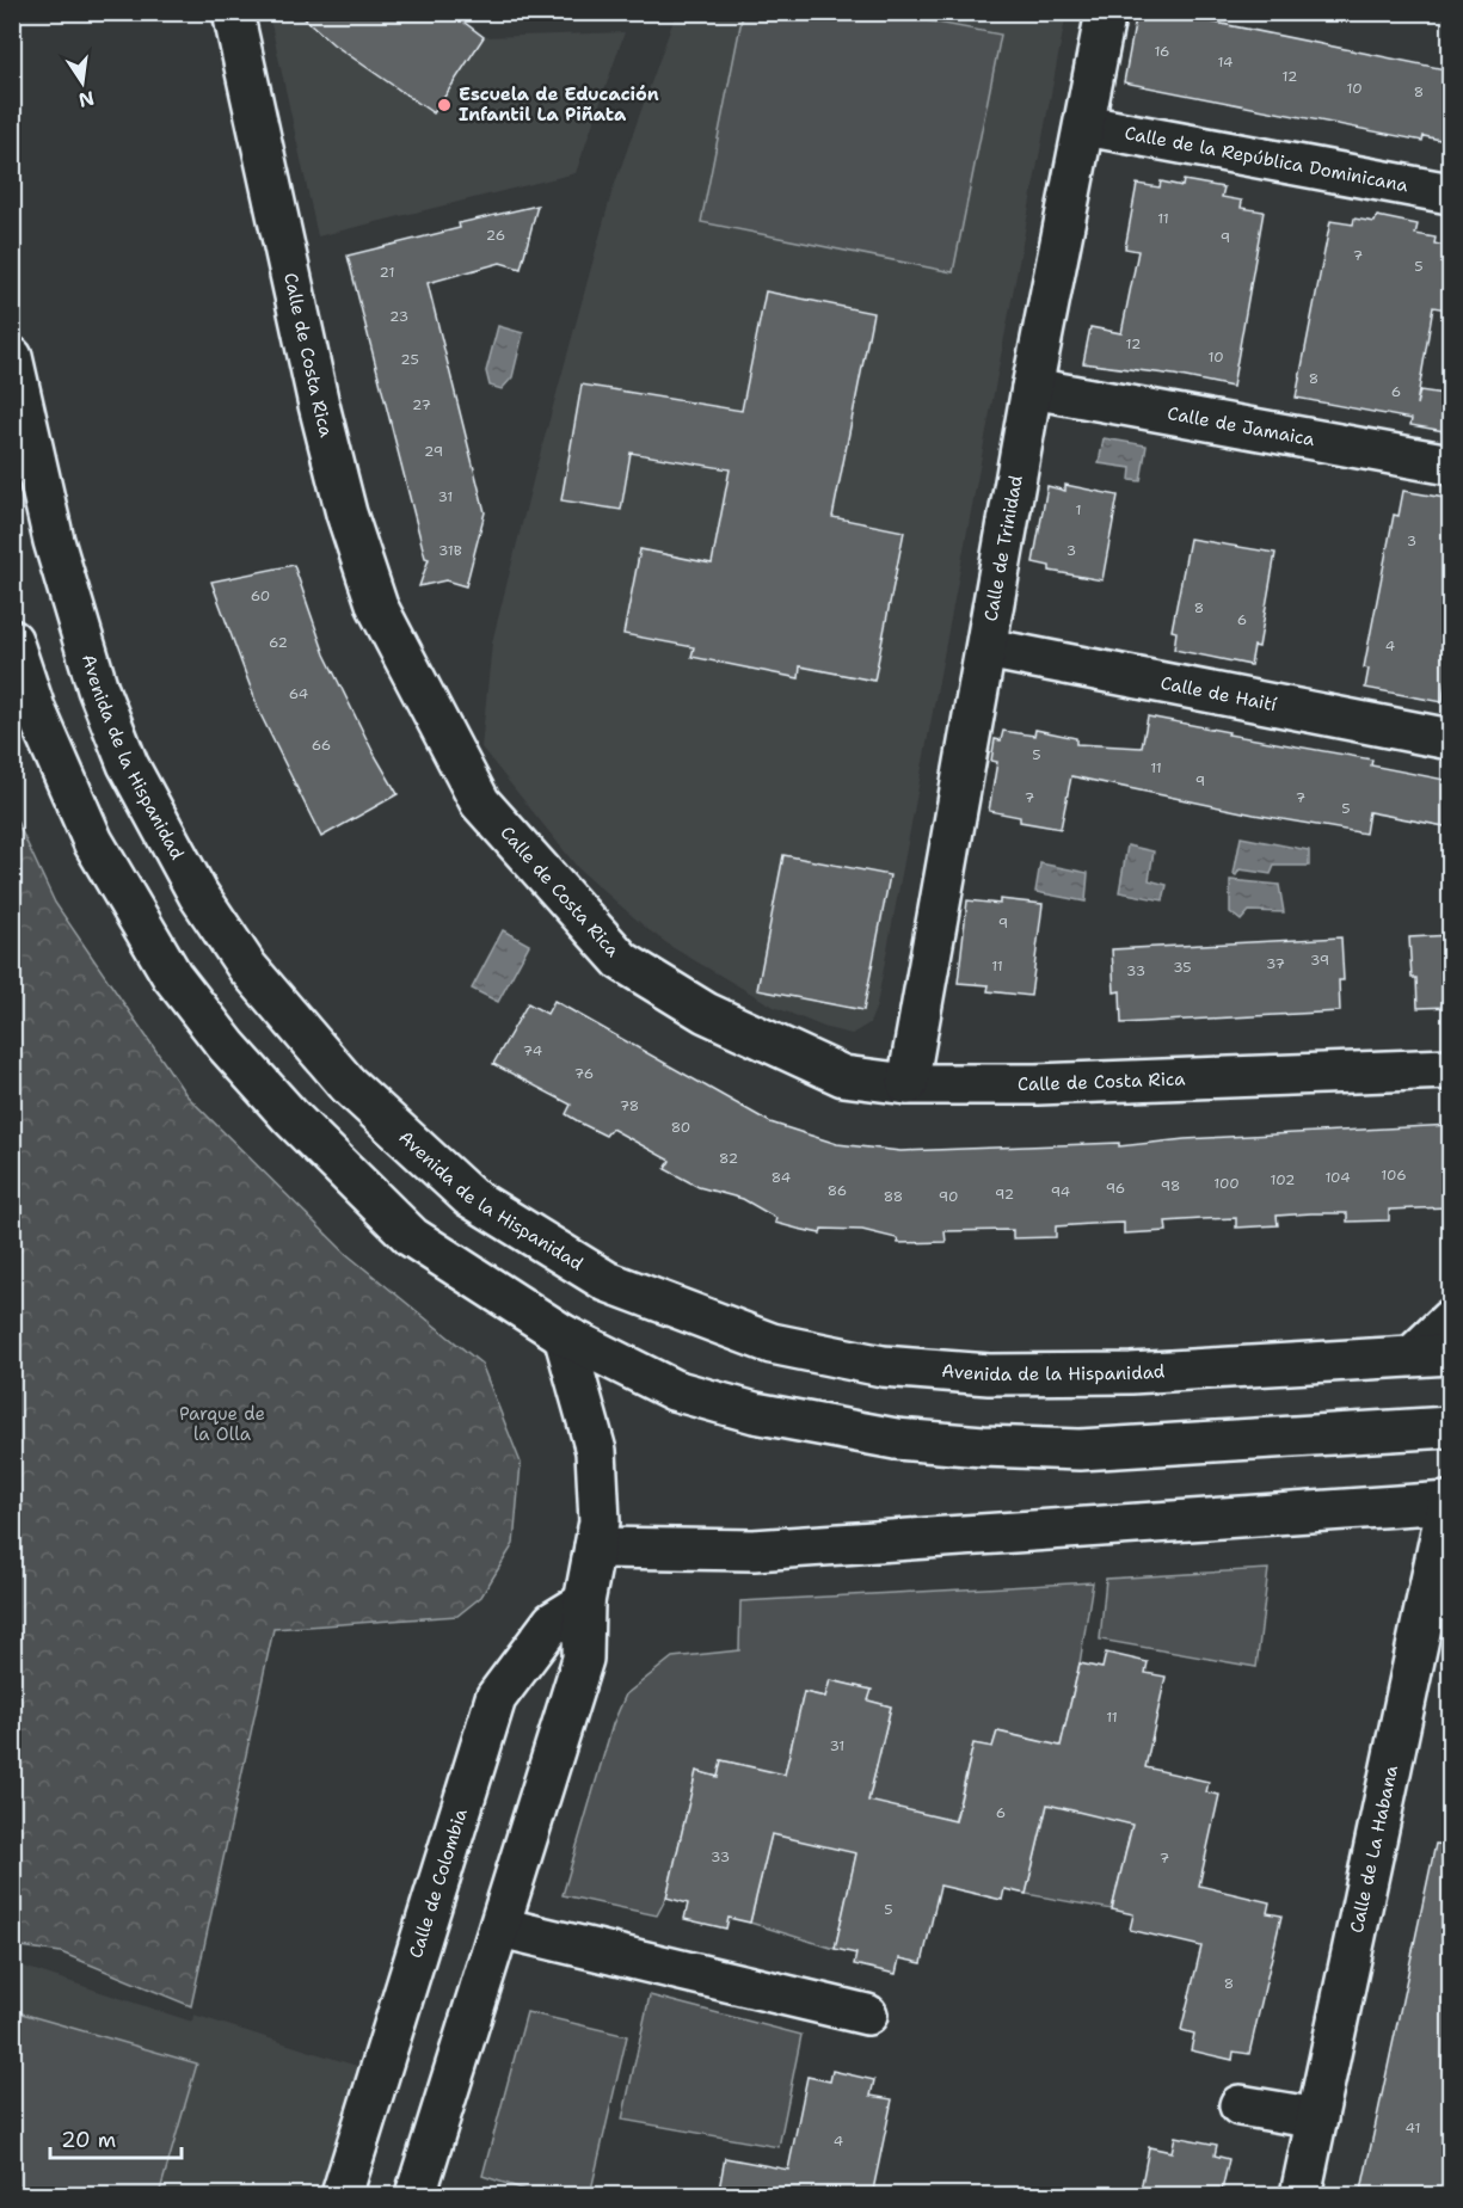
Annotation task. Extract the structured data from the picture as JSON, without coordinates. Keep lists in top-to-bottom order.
{
  "streets": {
    "street": [
      "Calle de la República Dominicana",
      "Calle de Costa Rica",
      "Calle de Jamaica",
      "Calle de Trinidad",
      "Calle de Haití",
      "Avenida de la Hispanidad",
      "Calle de La Habana",
      "Calle de Colombia"
    ]
  },
  "crossings": [
    ["Calle de la República Dominicana", "Calle de Trinidad"],
    ["Calle de Costa Rica", "Calle de Trinidad"],
    ["Calle de Jamaica", "Calle de Trinidad"],
    ["Calle de Trinidad", "Calle de Haití"]
  ],
  "parks": ["Parque de la Olla"],
  "places": ["Escuela de Educación Infantil La Piñata"],
  "house_numbers": [
    "16",
    "14",
    "12",
    "10",
    "8",
    "11",
    "26",
    "9",
    "7",
    "5",
    "21",
    "23",
    "12",
    "10",
    "25",
    "8",
    "6",
    "27",
    "29",
    "31",
    "1",
    "3",
    "31B",
    "3",
    "60",
    "8",
    "6",
    "62",
    "4",
    "64",
    "66",
    "5",
    "11",
    "9",
    "7",
    "7",
    "5",
    "9",
    "39",
    "37",
    "11",
    "35",
    "33",
    "74",
    "76",
    "78",
    "80",
    "82",
    "106",
    "84",
    "104",
    "102",
    "100",
    "98",
    "96",
    "86",
    "94",
    "92",
    "88",
    "90",
    "11",
    "31",
    "6",
    "33",
    "7",
    "5",
    "8",
    "41",
    "4"
  ],
  "scale_bar": "20 m",
  "north": "bottom"
}
